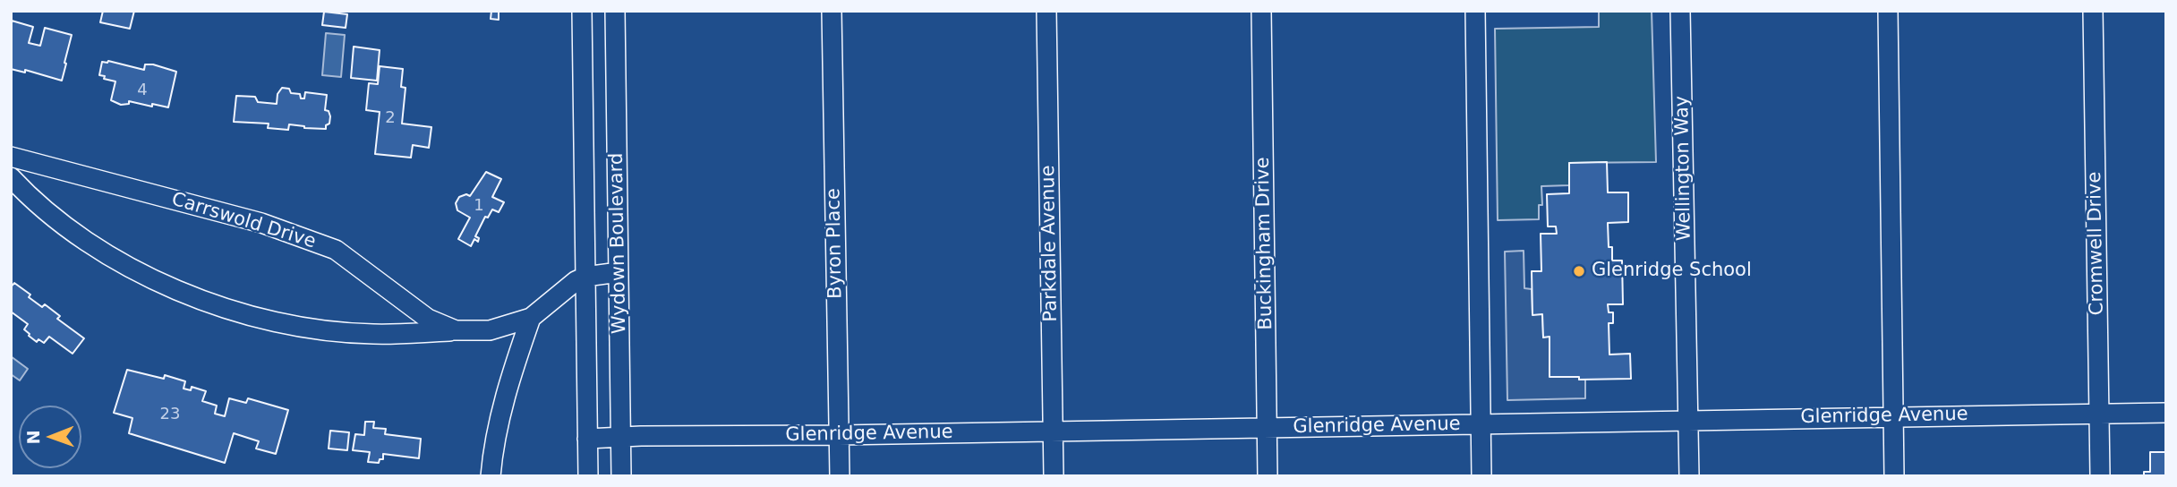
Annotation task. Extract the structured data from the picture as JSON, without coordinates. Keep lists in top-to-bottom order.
{
  "streets": {
    "street": [
      "Wellington Way",
      "Carrswold Drive",
      "Wydown Boulevard",
      "Byron Place",
      "Parkdale Avenue",
      "Buckingham Drive",
      "Cromwell Drive",
      "Glenridge Avenue"
    ]
  },
  "crossings": [
    ["Wellington Way", "Glenridge Avenue"],
    ["Carrswold Drive", "Wydown Boulevard"],
    ["Wydown Boulevard", "Glenridge Avenue"],
    ["Byron Place", "Glenridge Avenue"],
    ["Parkdale Avenue", "Glenridge Avenue"],
    ["Buckingham Drive", "Glenridge Avenue"],
    ["Cromwell Drive", "Glenridge Avenue"]
  ],
  "places": ["Glenridge School"],
  "house_numbers": [
    "4",
    "2",
    "1",
    "23"
  ],
  "north": "left"
}
